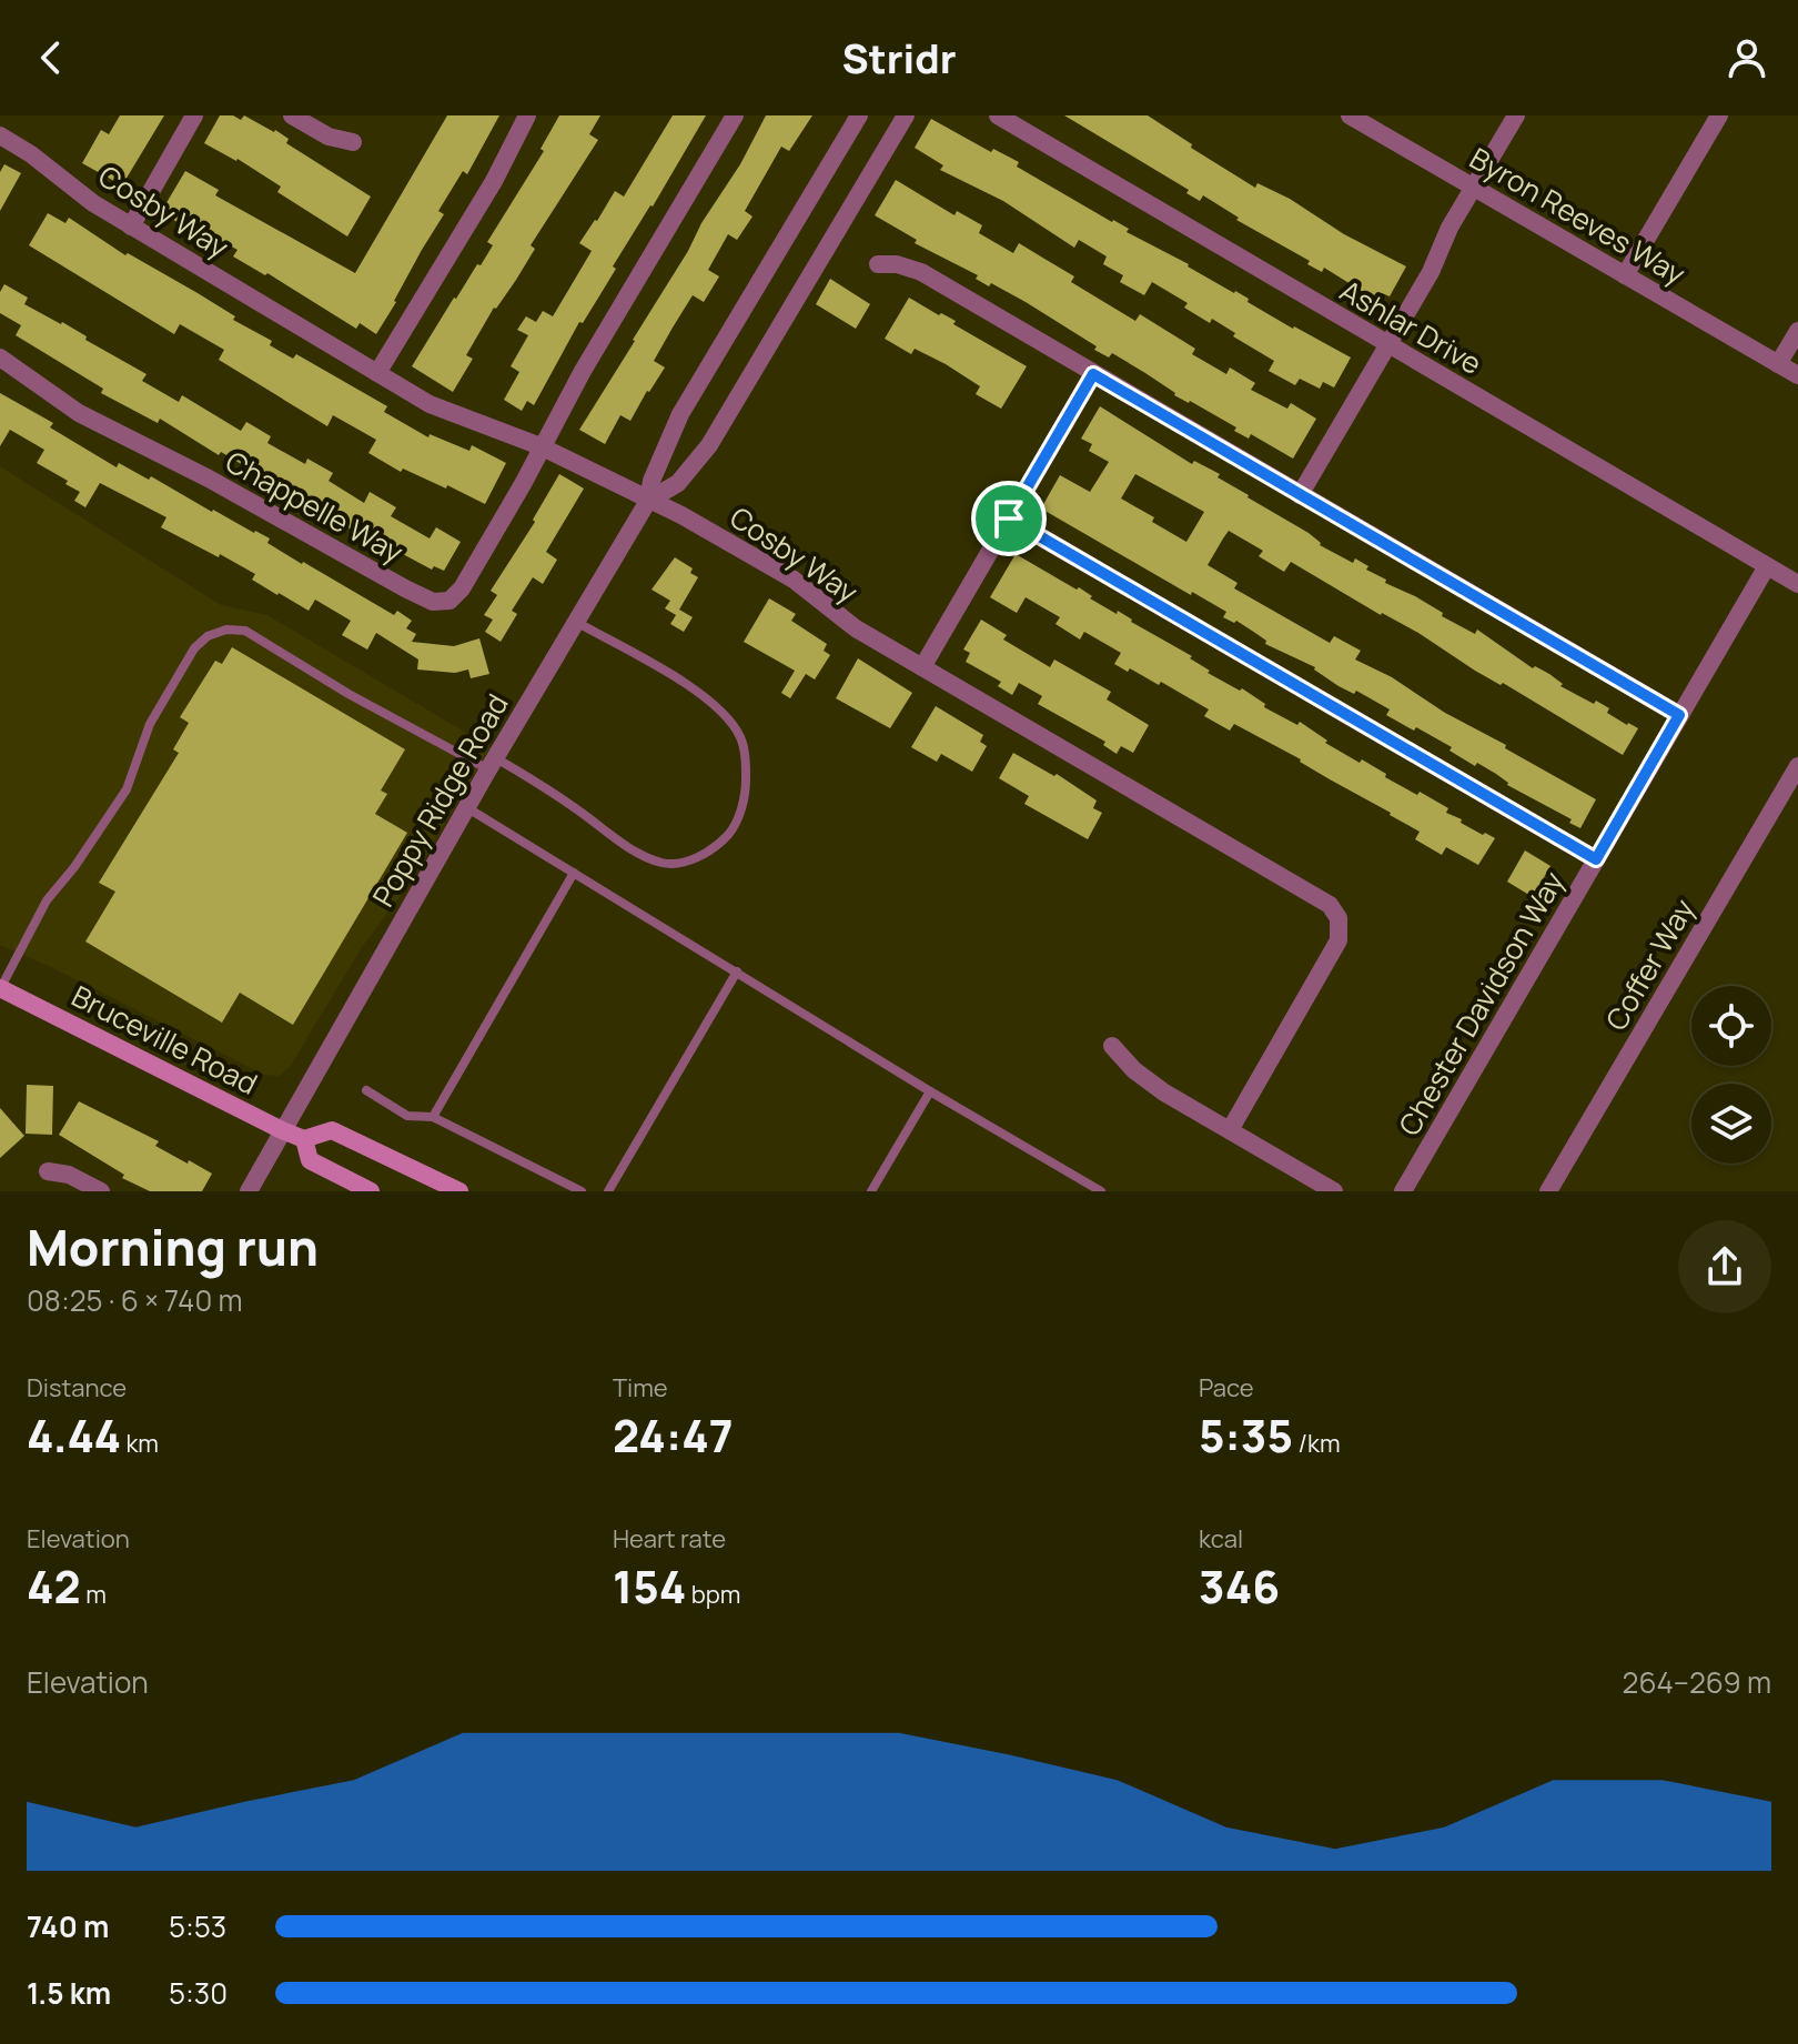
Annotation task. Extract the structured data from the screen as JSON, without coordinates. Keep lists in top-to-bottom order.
{
  "streets": {
    "main road": ["Bruceville Road"],
    "street": [
      "Cosby Way",
      "Byron Reeves Way",
      "Ashlar Drive",
      "Chappelle Way",
      "Poppy Ridge Road",
      "Coffer Way",
      "Chester Davidson Way"
    ]
  },
  "crossings": [
    ["Cosby Way", "Chappelle Way"],
    ["Cosby Way", "Poppy Ridge Road"],
    ["Ashlar Drive", "Chester Davidson Way"],
    ["Poppy Ridge Road", "Bruceville Road"]
  ],
  "page": {
    "header": "Stridr",
    "heading": ["Morning run", "08:25 · 6 × 740 m"],
    "stats": [
      ["Distance", "4.44 km"],
      ["Time", "24:47"],
      ["Pace", "5:35 /km"],
      ["Elevation", "42 m"],
      ["Heart rate", "154 bpm"],
      ["kcal", "346"]
    ],
    "chart": ["Elevation", "264–269 m"],
    "list": [
      {
        "name": "740 m",
        "note": "5:53"
      },
      {
        "name": "1.5 km",
        "note": "5:30"
      }
    ]
  }
}
